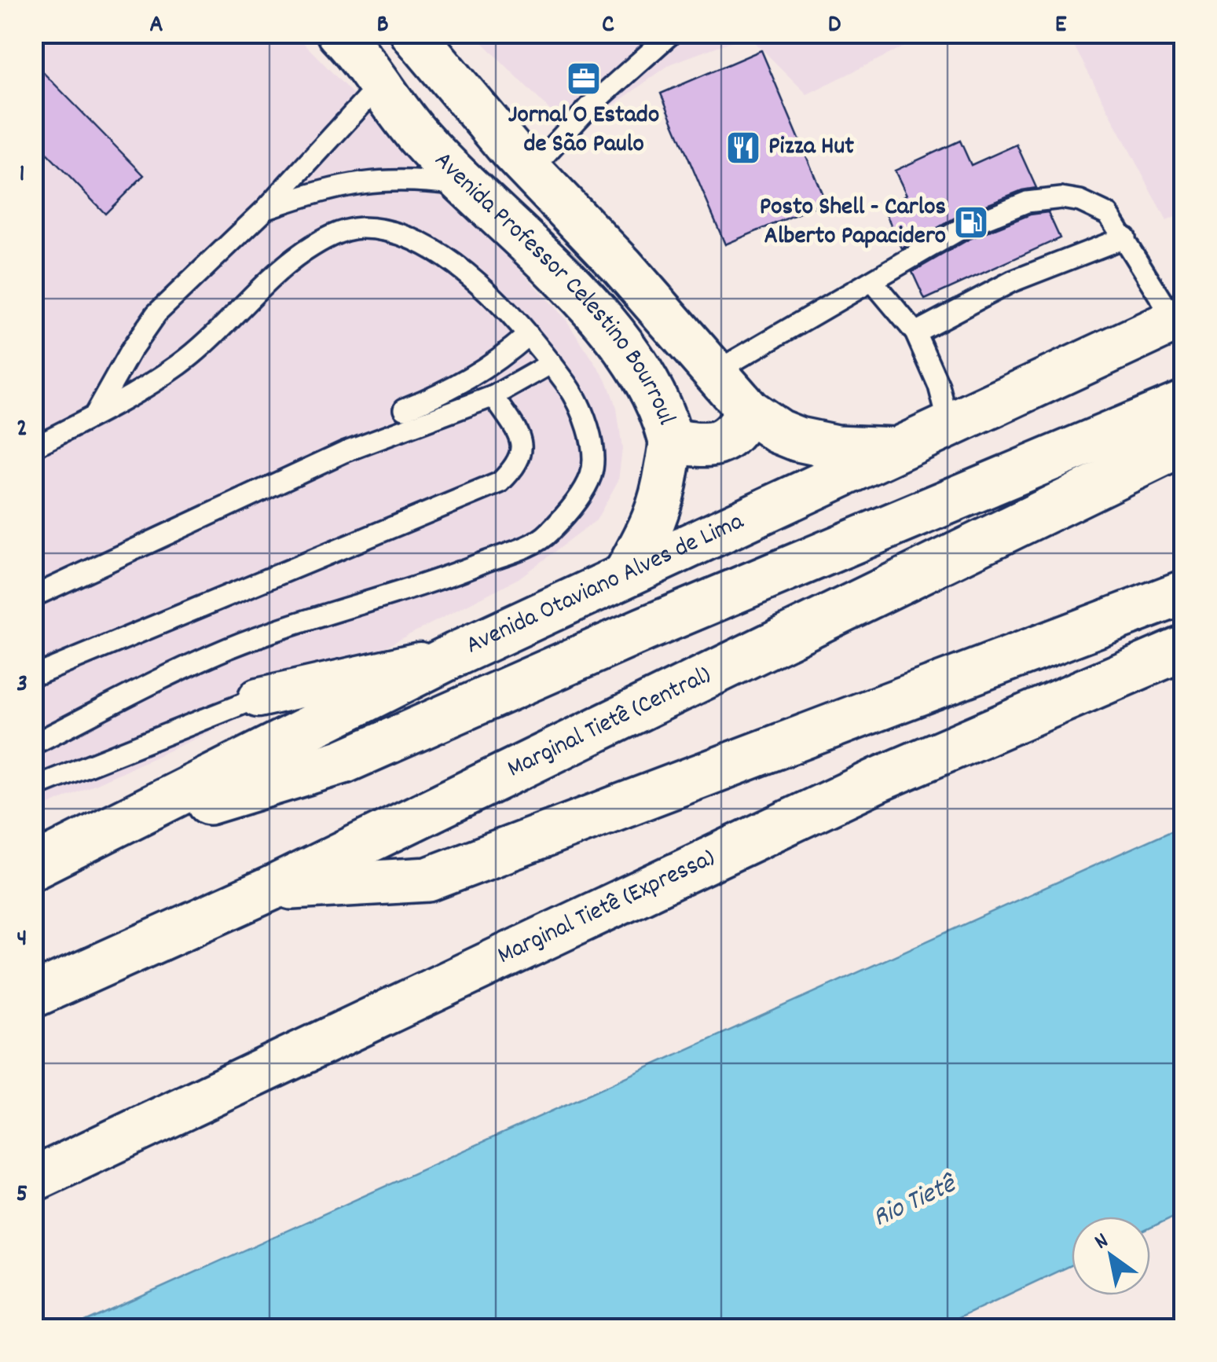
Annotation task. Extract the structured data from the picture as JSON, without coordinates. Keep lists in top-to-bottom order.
{
  "streets": {
    "main road": [
      "Avenida Professor Celestino Bourroul",
      "Avenida Otaviano Alves de Lima",
      "Marginal Tietê (Central)",
      "Marginal Tietê (Expressa)"
    ]
  },
  "crossings": [
    ["Avenida Professor Celestino Bourroul", "Avenida Otaviano Alves de Lima"]
  ],
  "water": ["Rio Tietê"],
  "places": {
    "office": ["Jornal O Estado de São Paulo"],
    "restaurant": ["Pizza Hut"],
    "fuel station": ["Posto Shell - Carlos Alberto Papacidero"]
  },
  "north": "top left",
  "grid": {
    "columns": [
      "A",
      "B",
      "C",
      "D",
      "E"
    ],
    "rows": [
      "1",
      "2",
      "3",
      "4",
      "5"
    ]
  }
}
